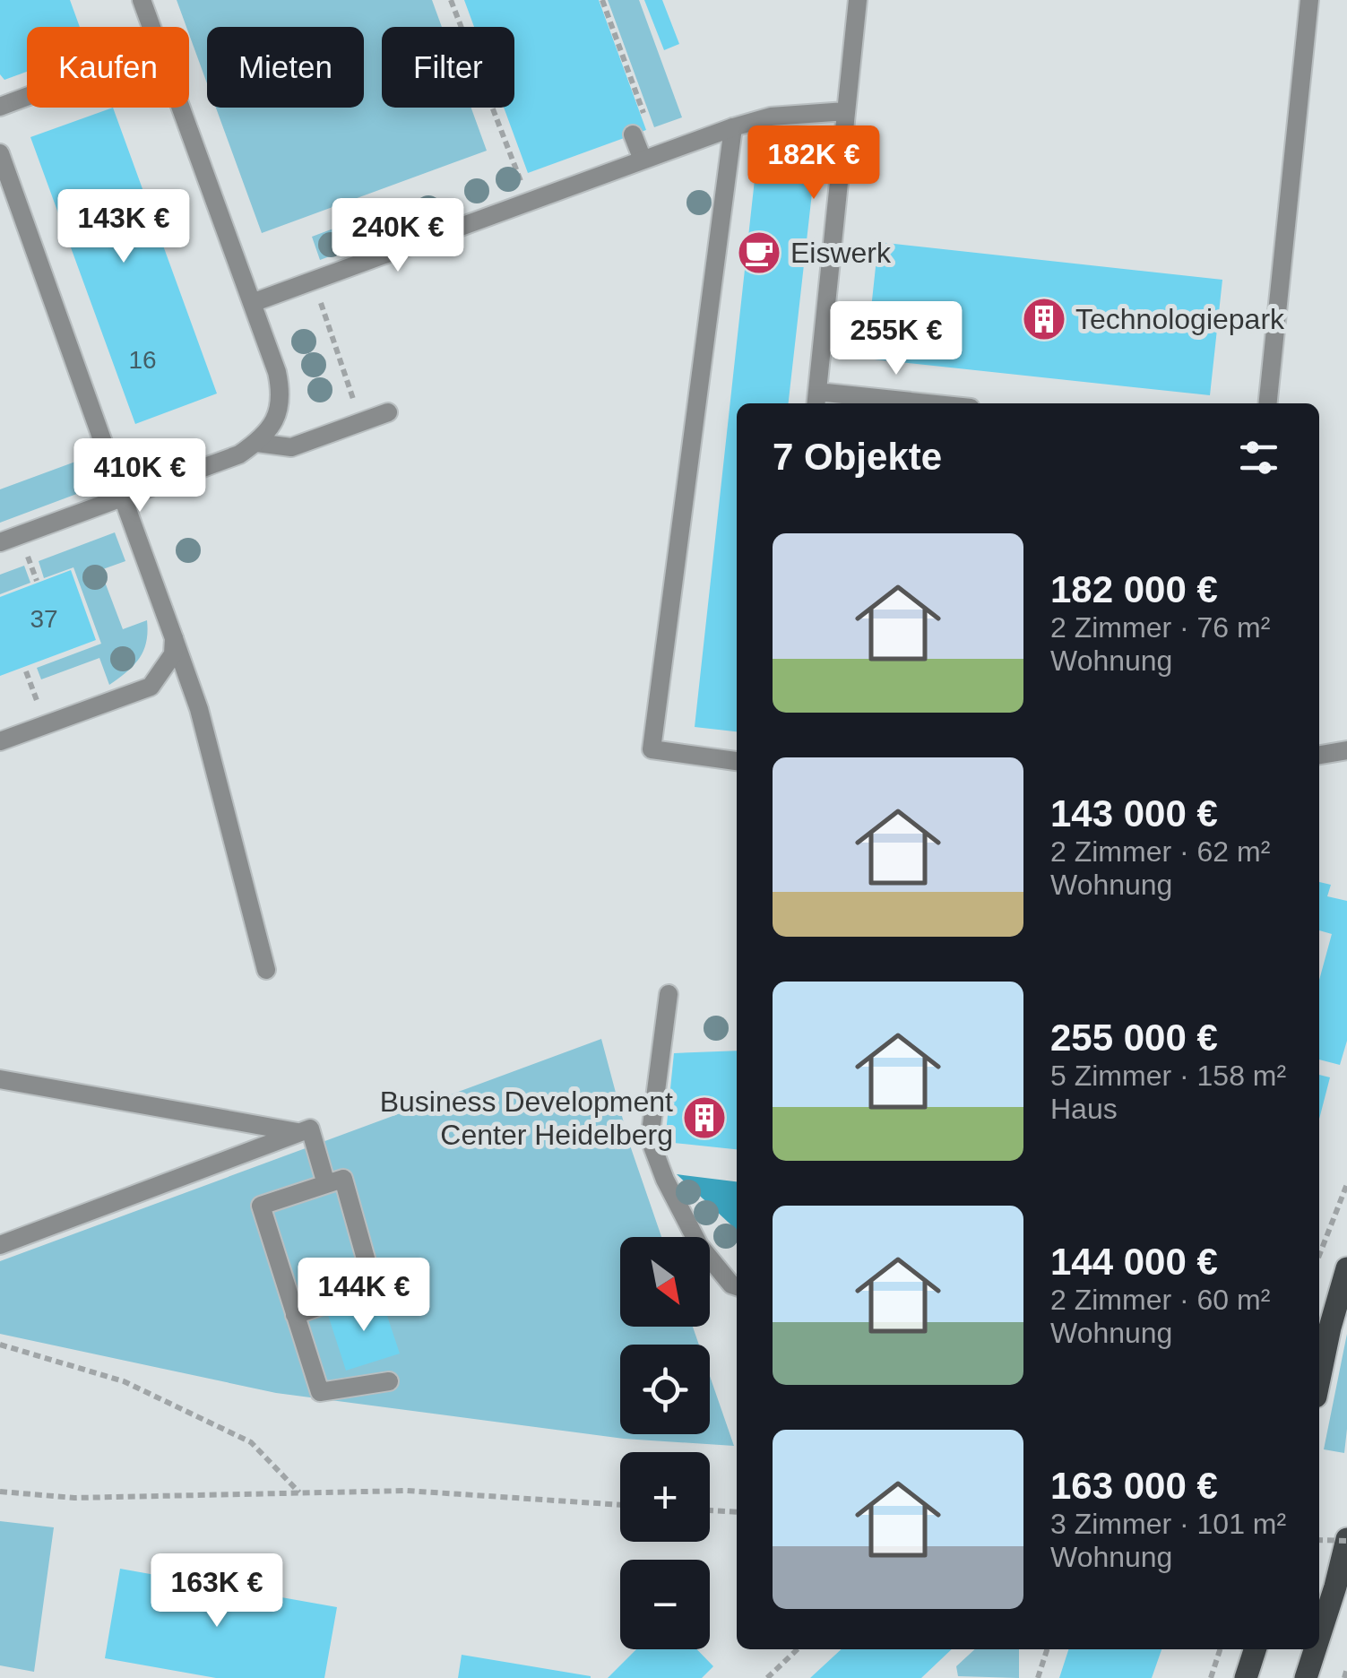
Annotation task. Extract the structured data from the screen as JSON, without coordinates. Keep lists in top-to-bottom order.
{
  "places": {
    "cafe": ["Eiswerk"],
    "building": ["Technologiepark", "Business Development Center Heidelberg"]
  },
  "house_numbers": ["16", "37"],
  "north": "bottom right",
  "page": {
    "chip": ["Kaufen", "Mieten", "Filter"],
    "price": [
      "182K €",
      "143K €",
      "240K €",
      "255K €",
      "410K €",
      "144K €",
      "163K €"
    ],
    "heading": "7 Objekte",
    "list": [
      {
        "name": "182 000 €",
        "note": "2 Zimmer · 76 m² · Wohnung"
      },
      {
        "name": "143 000 €",
        "note": "2 Zimmer · 62 m² · Wohnung"
      },
      {
        "name": "255 000 €",
        "note": "5 Zimmer · 158 m² · Haus"
      },
      {
        "name": "144 000 €",
        "note": "2 Zimmer · 60 m² · Wohnung"
      },
      {
        "name": "163 000 €",
        "note": "3 Zimmer · 101 m² · Wohnung"
      }
    ],
    "map_buttons": ["+", "−"]
  }
}
